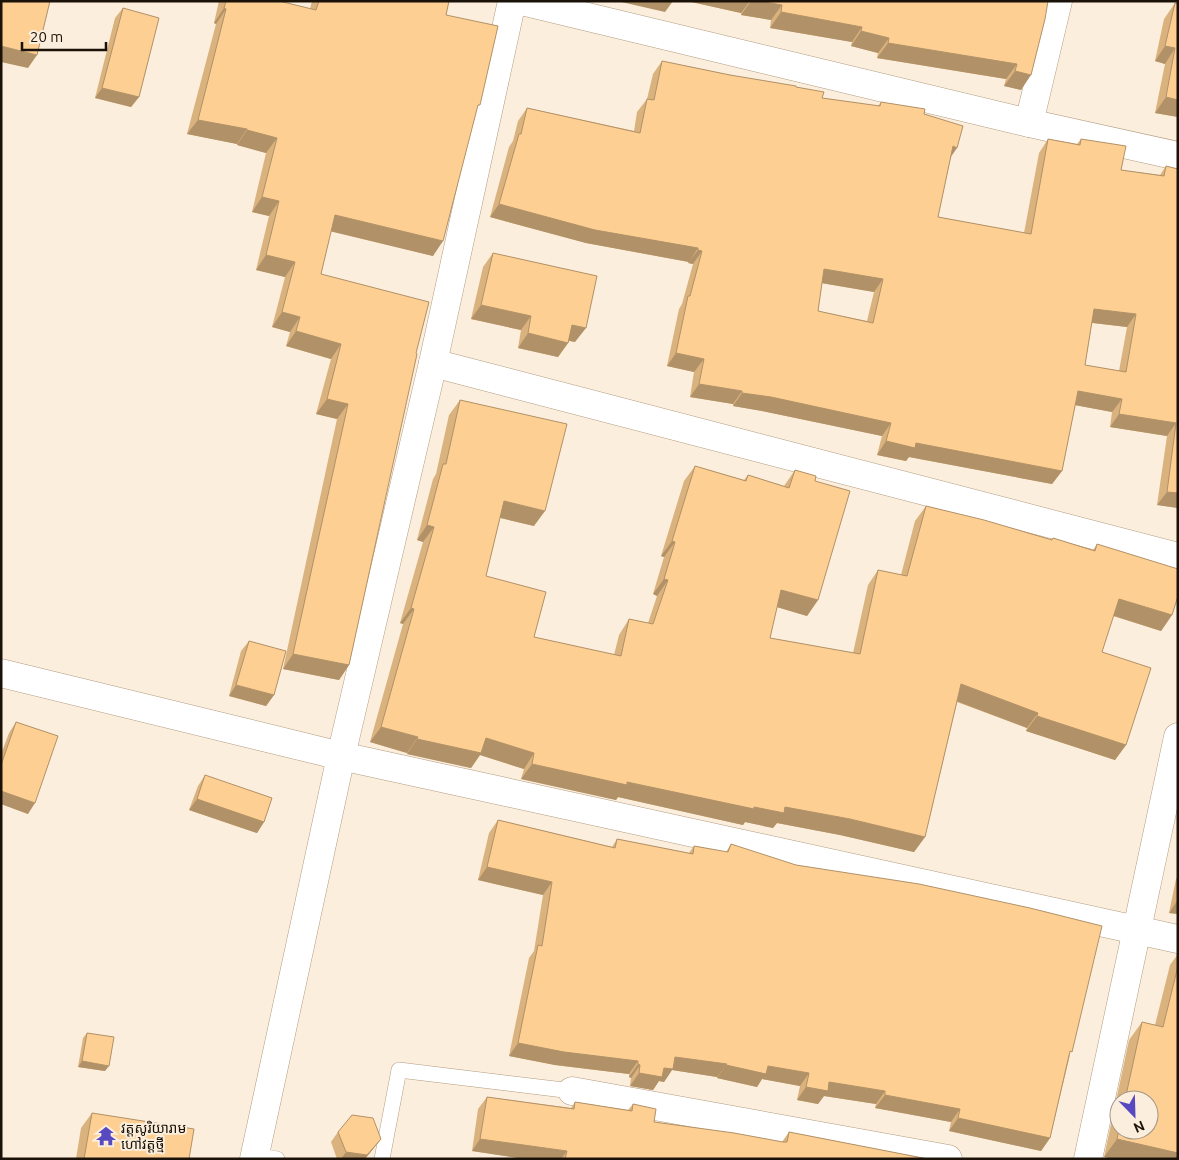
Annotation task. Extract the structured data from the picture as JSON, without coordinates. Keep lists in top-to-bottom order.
{
  "places": {
    "temple": ["វត្តសូរិយារាម ហៅវត្តថ្មី"]
  },
  "scale_bar": "20 m",
  "north": "bottom right"
}
